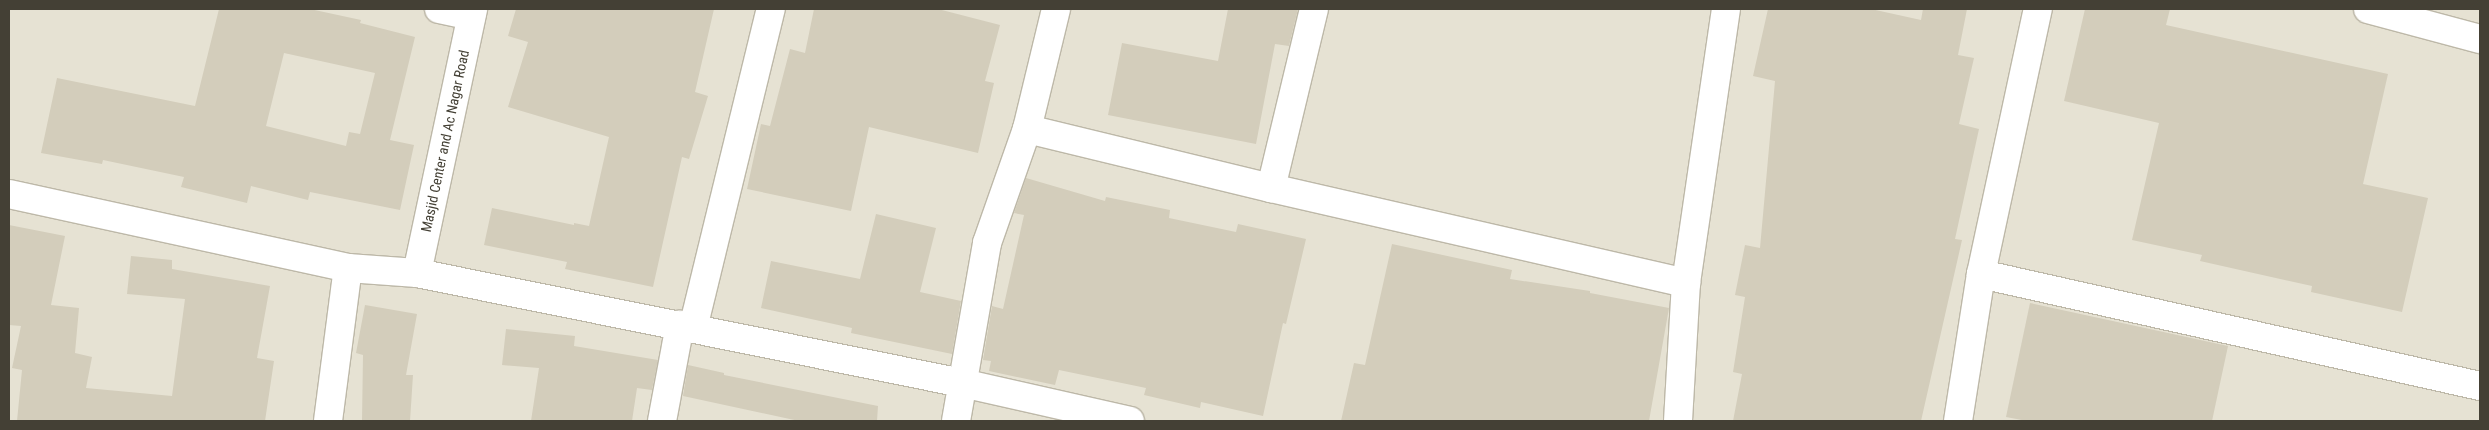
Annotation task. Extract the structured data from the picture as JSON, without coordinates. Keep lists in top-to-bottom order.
{
  "streets": {
    "street": ["Masjid Center and Ac Nagar Road"]
  }
}
